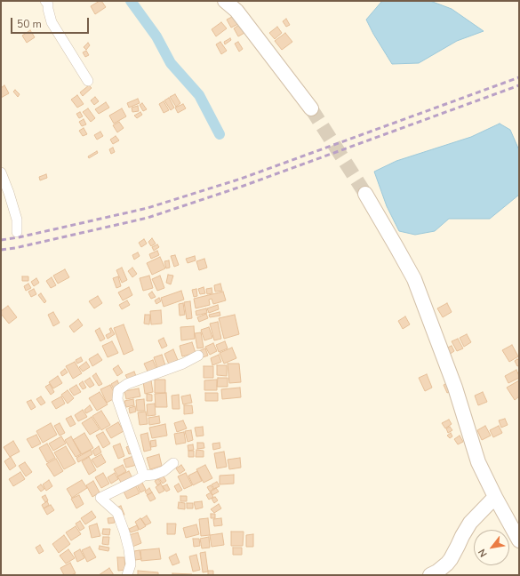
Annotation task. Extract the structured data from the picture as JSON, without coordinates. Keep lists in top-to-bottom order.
{
  "scale_bar": "50 m",
  "north": "bottom left"
}
